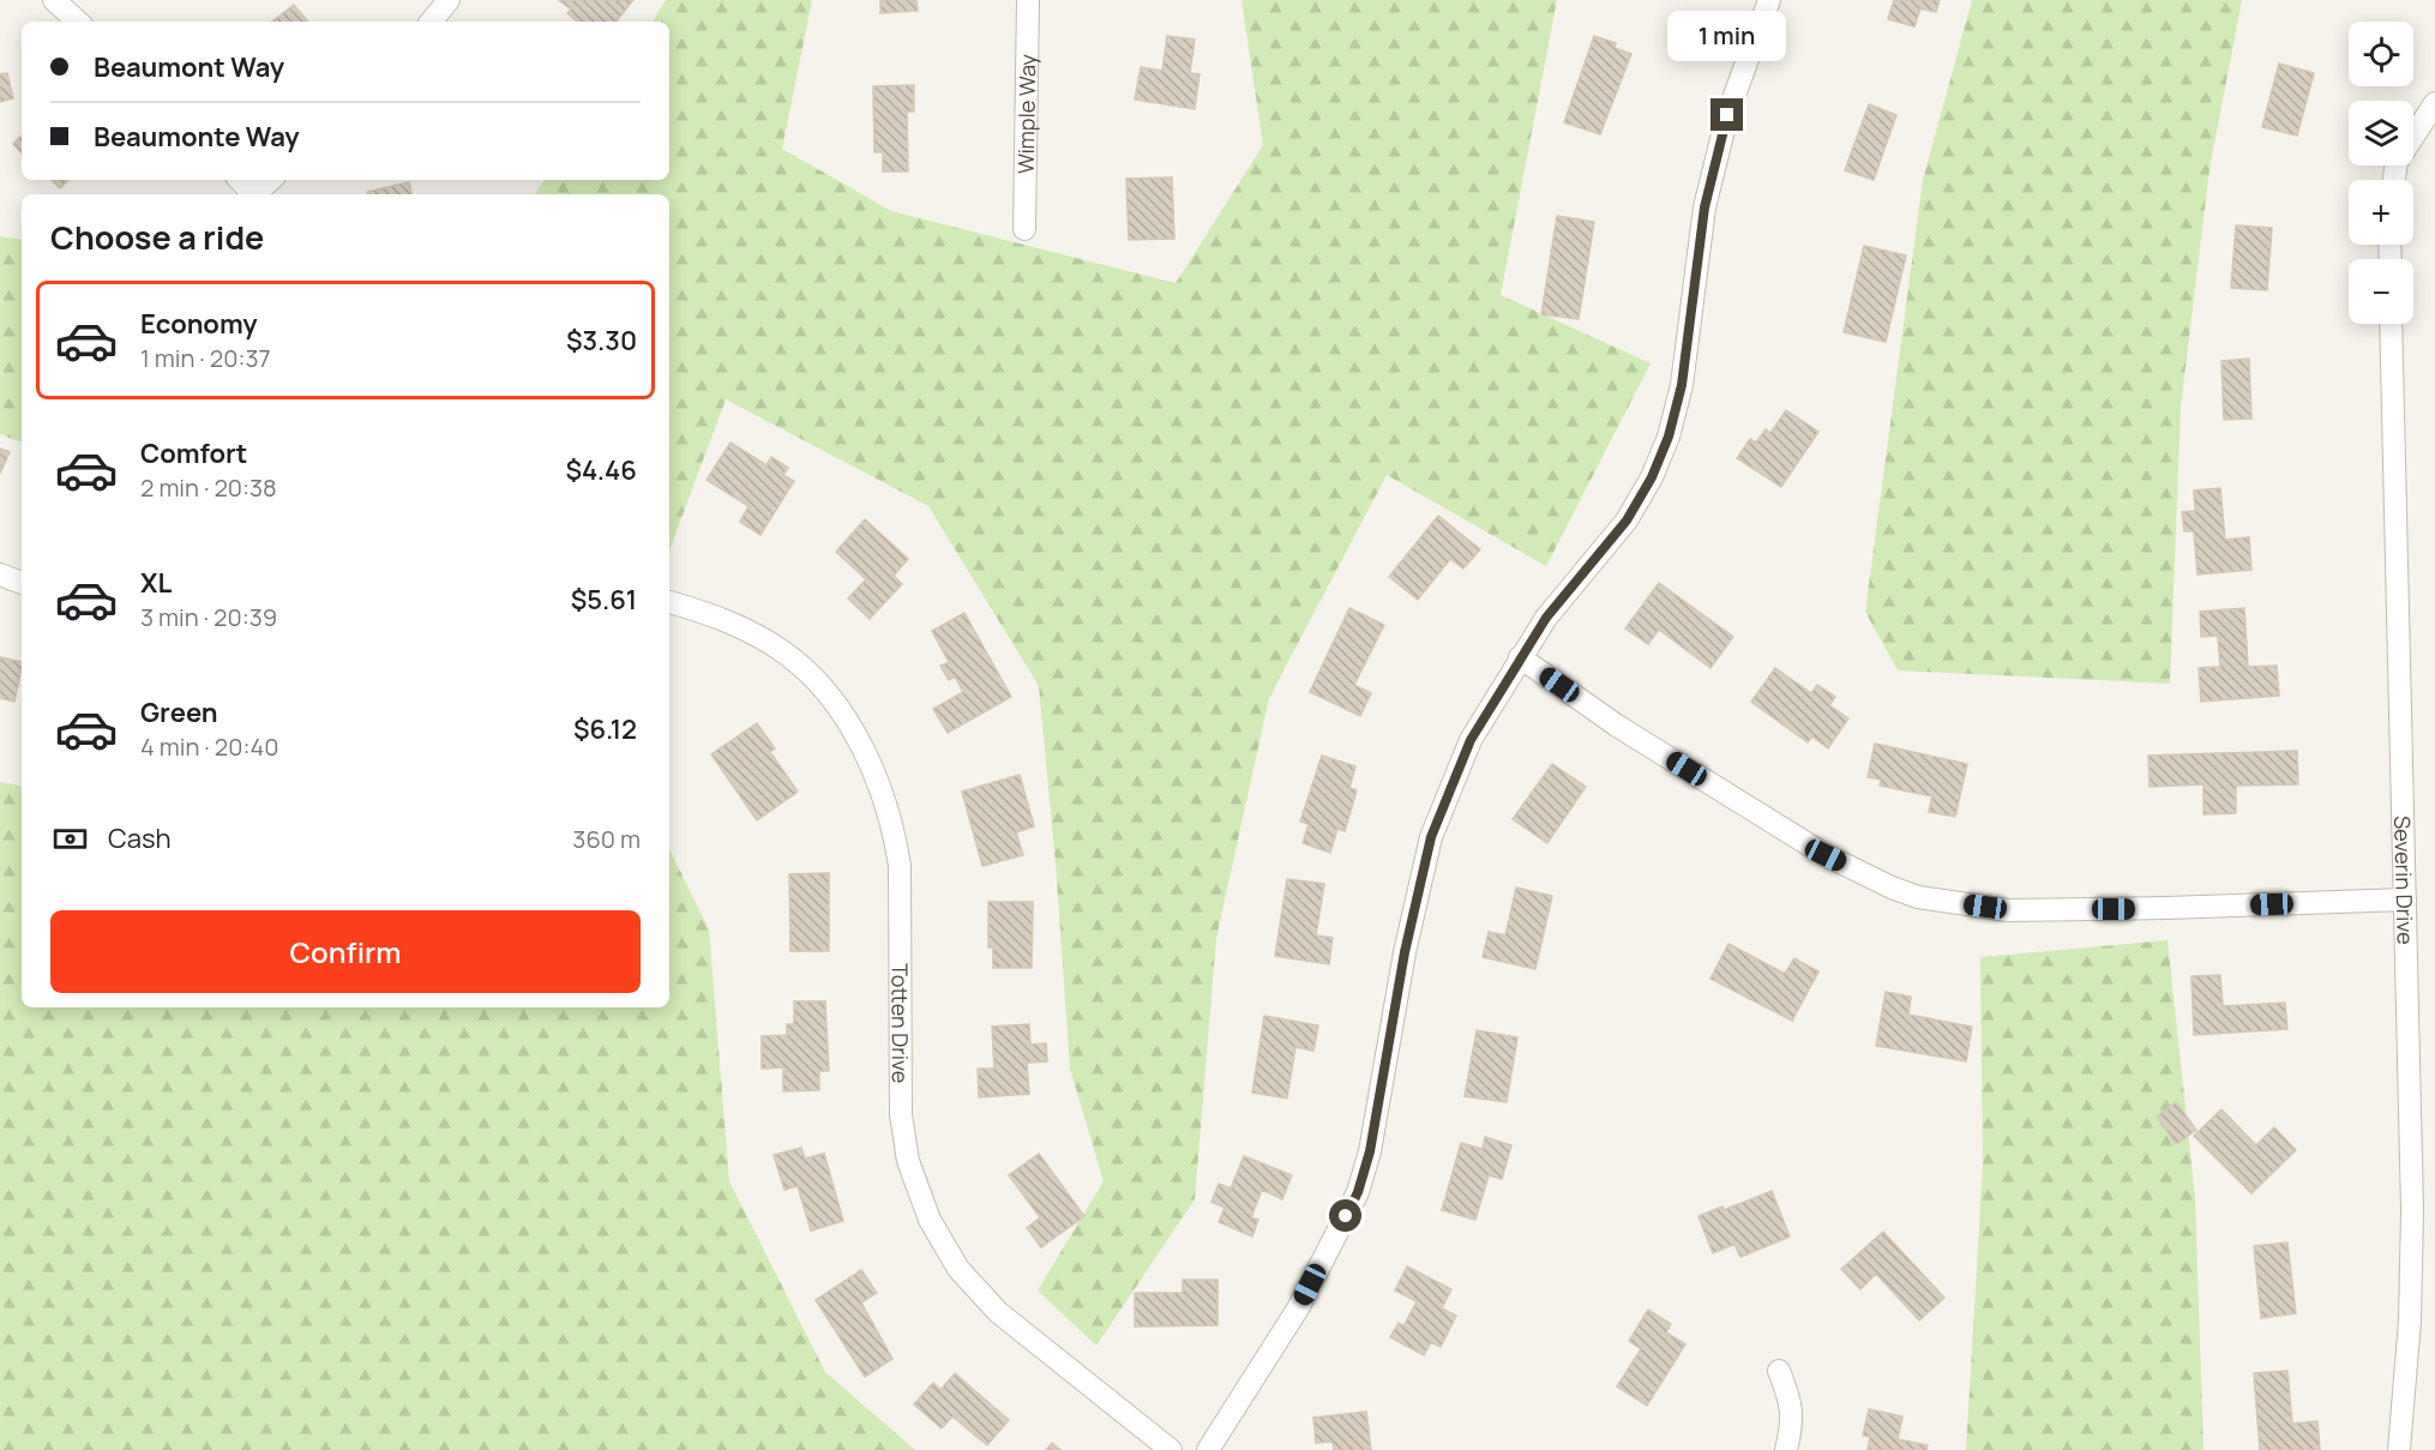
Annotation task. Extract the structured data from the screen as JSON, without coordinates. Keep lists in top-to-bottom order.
{
  "streets": {
    "street": ["Wimple Way", "Severin Drive", "Totten Drive"]
  },
  "page": {
    "bubble": "1 min",
    "map_buttons": ["+", "−"],
    "banner": ["Beaumont Way", "Beaumonte Way"],
    "heading": "Choose a ride",
    "list": [
      {
        "name": "Economy",
        "note": "1 min · 20:37",
        "value": "$3.30"
      },
      {
        "name": "Comfort",
        "note": "2 min · 20:38",
        "value": "$4.46"
      },
      {
        "name": "XL",
        "note": "3 min · 20:39",
        "value": "$5.61"
      },
      {
        "name": "Green",
        "note": "4 min · 20:40",
        "value": "$6.12"
      }
    ],
    "pay": ["Cash", "360 m"],
    "buttons": "Confirm"
  }
}
